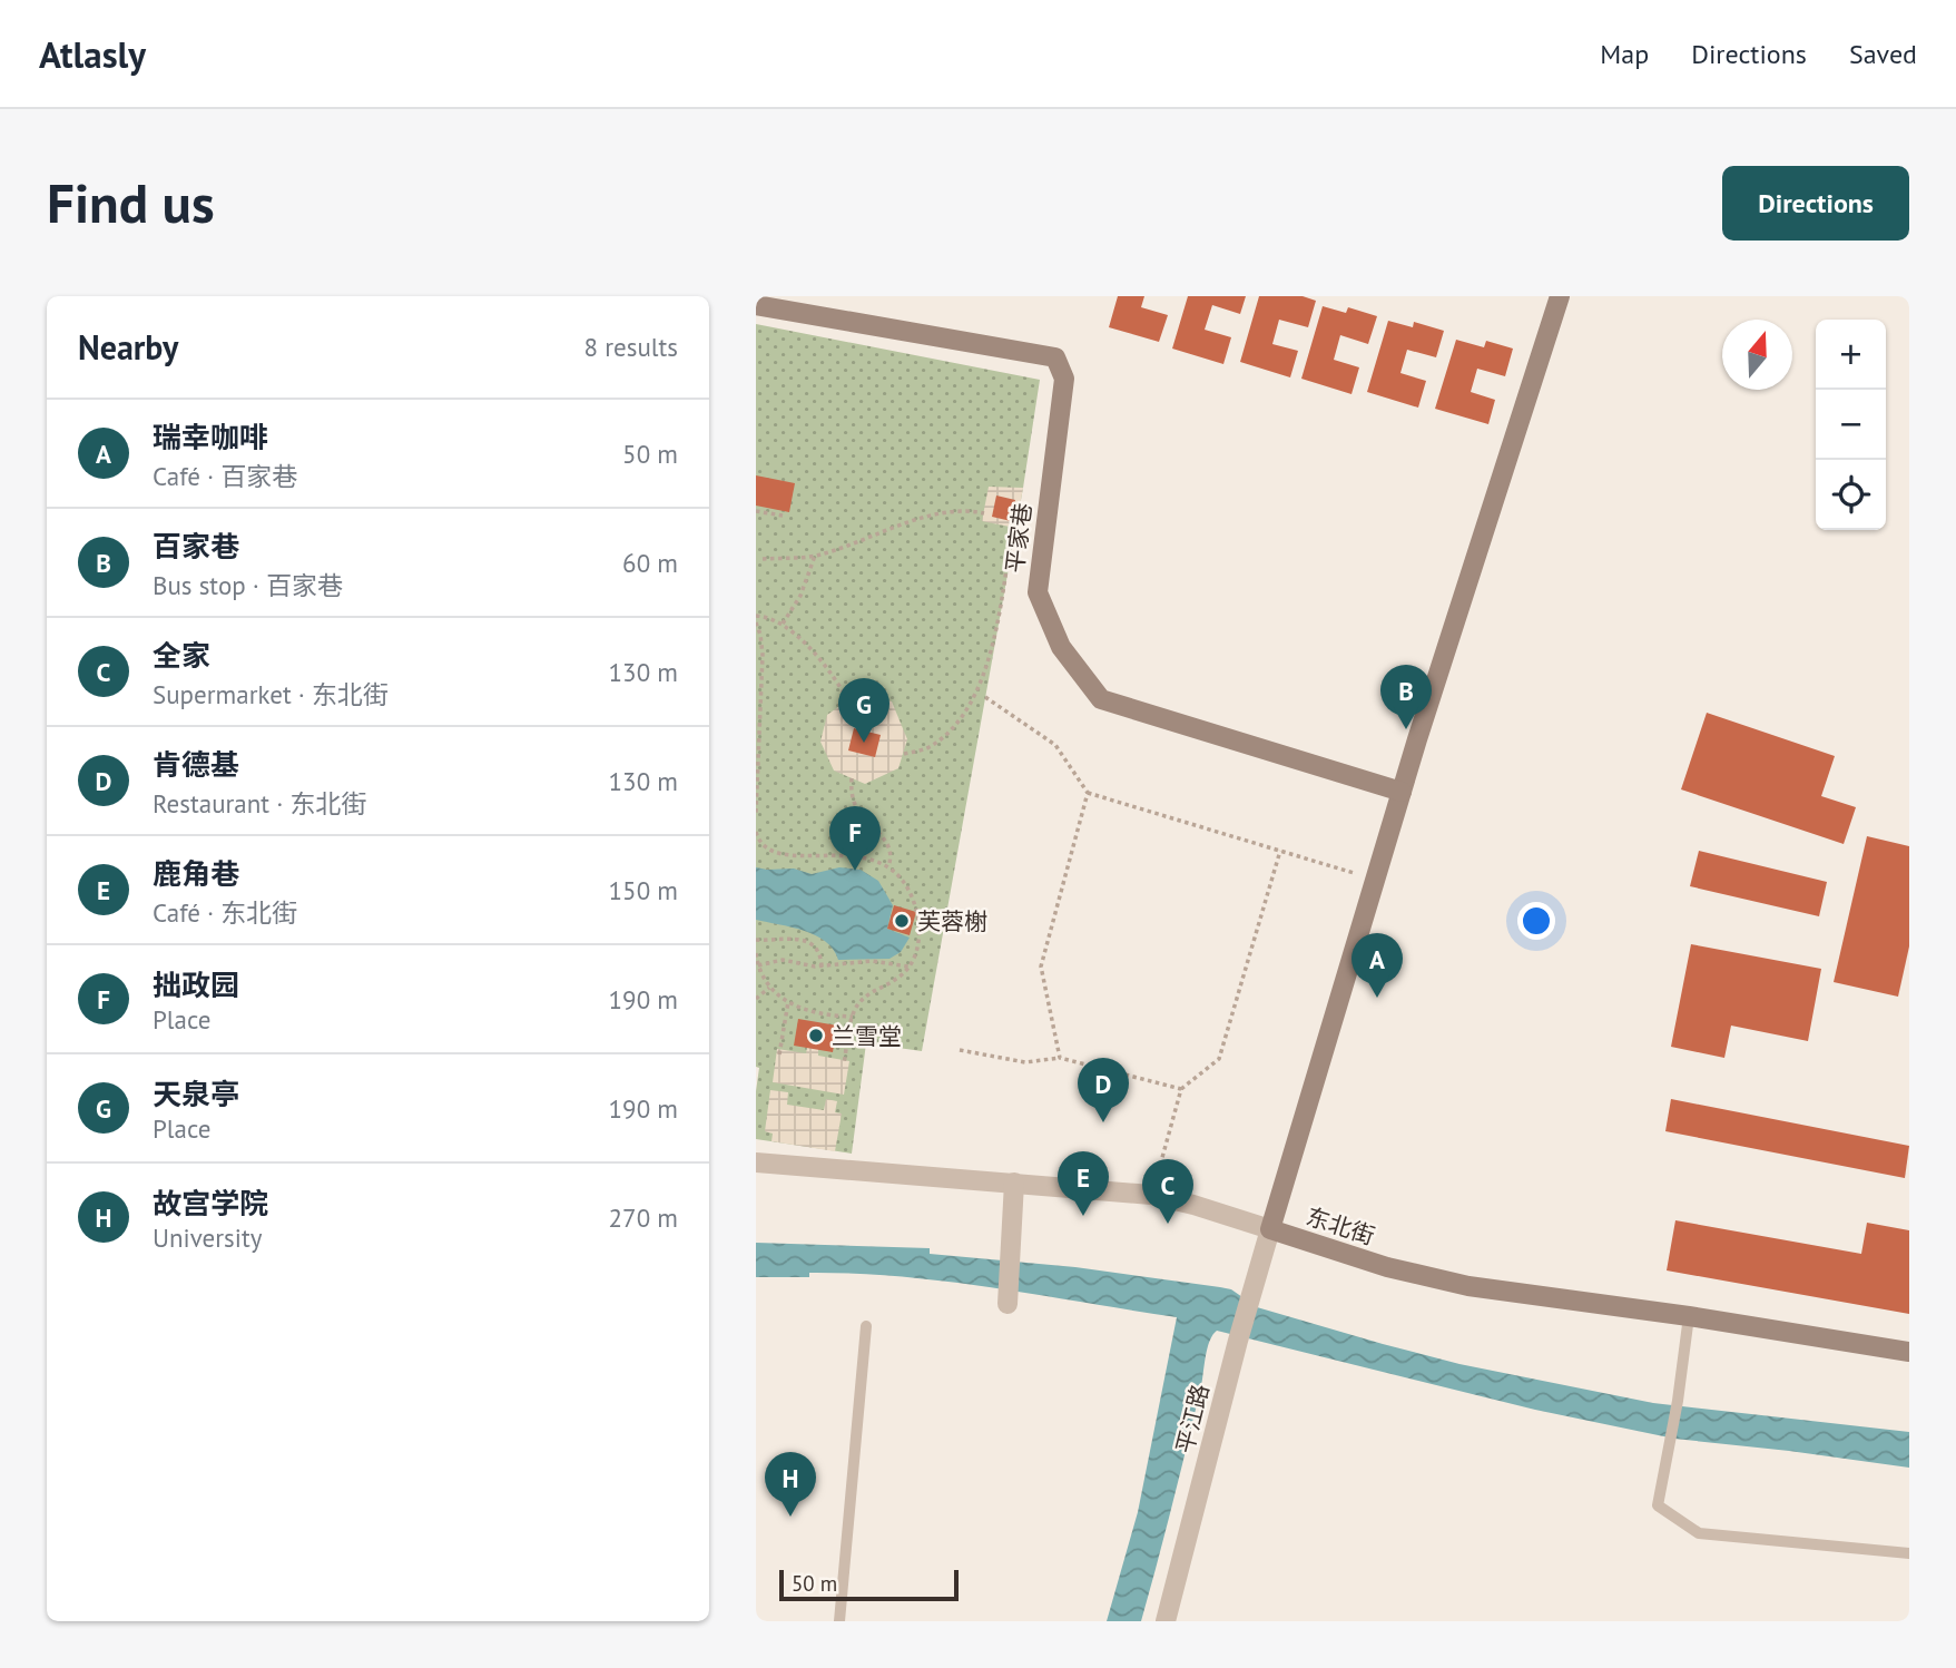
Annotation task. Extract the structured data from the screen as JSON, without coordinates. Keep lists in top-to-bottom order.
{
  "streets": {
    "street": ["平家巷", "东北街", "平江路"]
  },
  "crossings": [
    ["东北街", "平江路"]
  ],
  "places": ["芙蓉榭", "兰雪堂"],
  "scale_bar": "50 m",
  "north": "top",
  "page": {
    "header": "Atlasly",
    "nav": ["Map", "Directions", "Saved"],
    "buttons": "Directions",
    "title": "Find us",
    "heading": ["Nearby", "8 results"],
    "map_buttons": ["+", "−"],
    "list": [
      {
        "mark": "A",
        "name": "瑞幸咖啡",
        "note": "Café · 百家巷",
        "value": "50 m"
      },
      {
        "mark": "B",
        "name": "百家巷",
        "note": "Bus stop · 百家巷",
        "value": "60 m"
      },
      {
        "mark": "C",
        "name": "全家",
        "note": "Supermarket · 东北街",
        "value": "130 m"
      },
      {
        "mark": "D",
        "name": "肯德基",
        "note": "Restaurant · 东北街",
        "value": "130 m"
      },
      {
        "mark": "E",
        "name": "鹿角巷",
        "note": "Café · 东北街",
        "value": "150 m"
      },
      {
        "mark": "F",
        "name": "拙政园",
        "note": "Place",
        "value": "190 m"
      },
      {
        "mark": "G",
        "name": "天泉亭",
        "note": "Place",
        "value": "190 m"
      },
      {
        "mark": "H",
        "name": "故宫学院",
        "note": "University",
        "value": "270 m"
      }
    ],
    "pins": [
      "B",
      "G",
      "F",
      "A",
      "D",
      "E",
      "C",
      "H"
    ],
    "scale": "50 m"
  }
}
